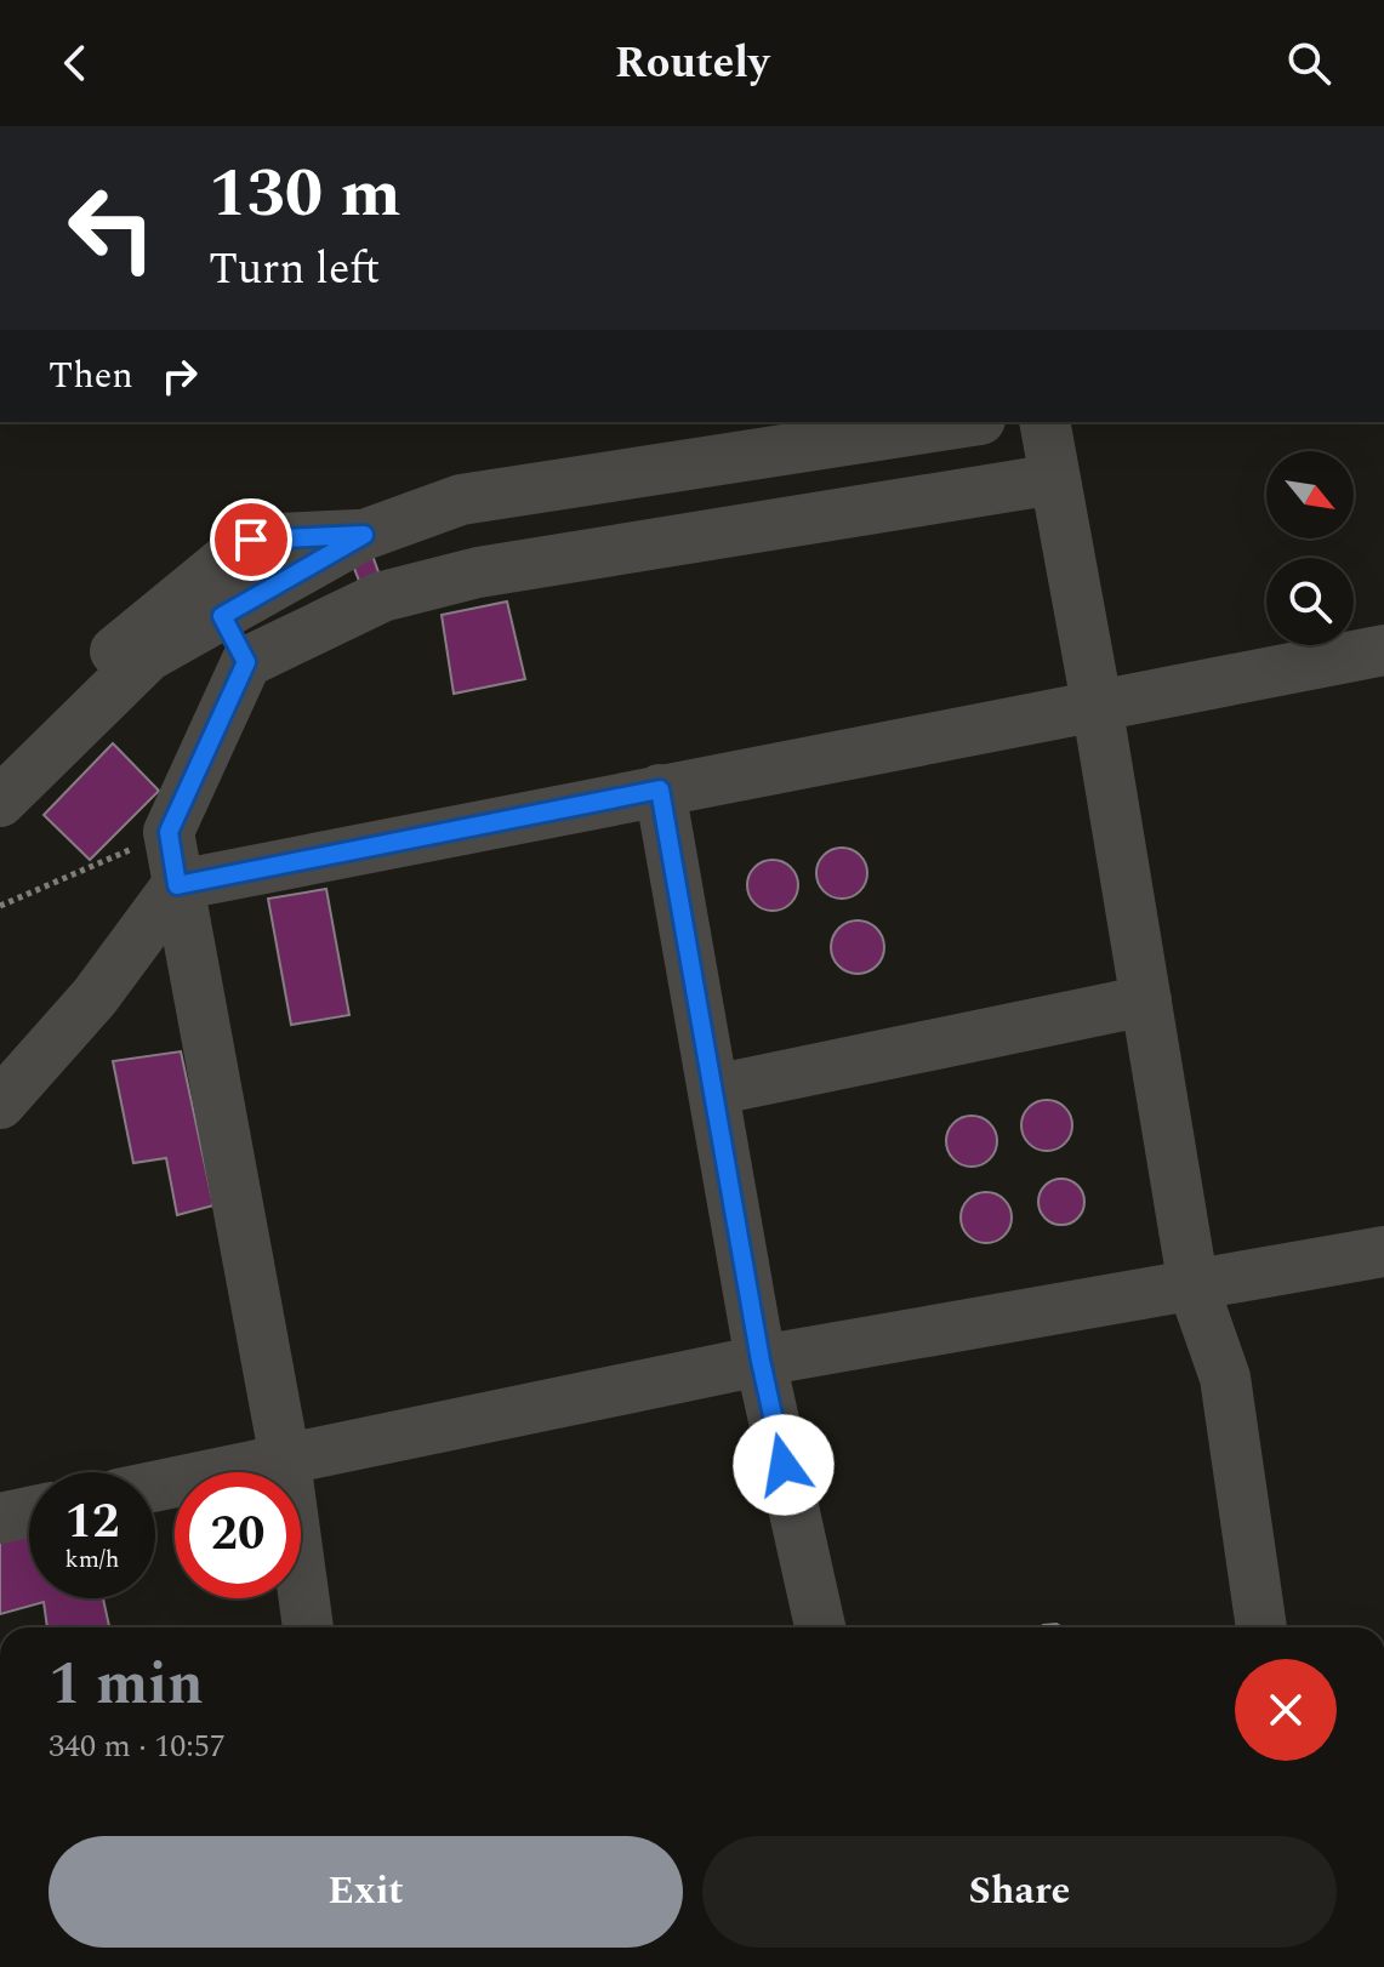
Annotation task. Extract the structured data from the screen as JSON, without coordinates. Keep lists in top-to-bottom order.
{
  "north": "bottom right",
  "page": {
    "header": "Routely",
    "turn": ["130 m", "Turn left"],
    "then": "Then",
    "speed": "12 km/h",
    "limit": "20",
    "heading": ["1 min", "340 m · 10:57"],
    "buttons": ["Exit", "Share"]
  }
}
